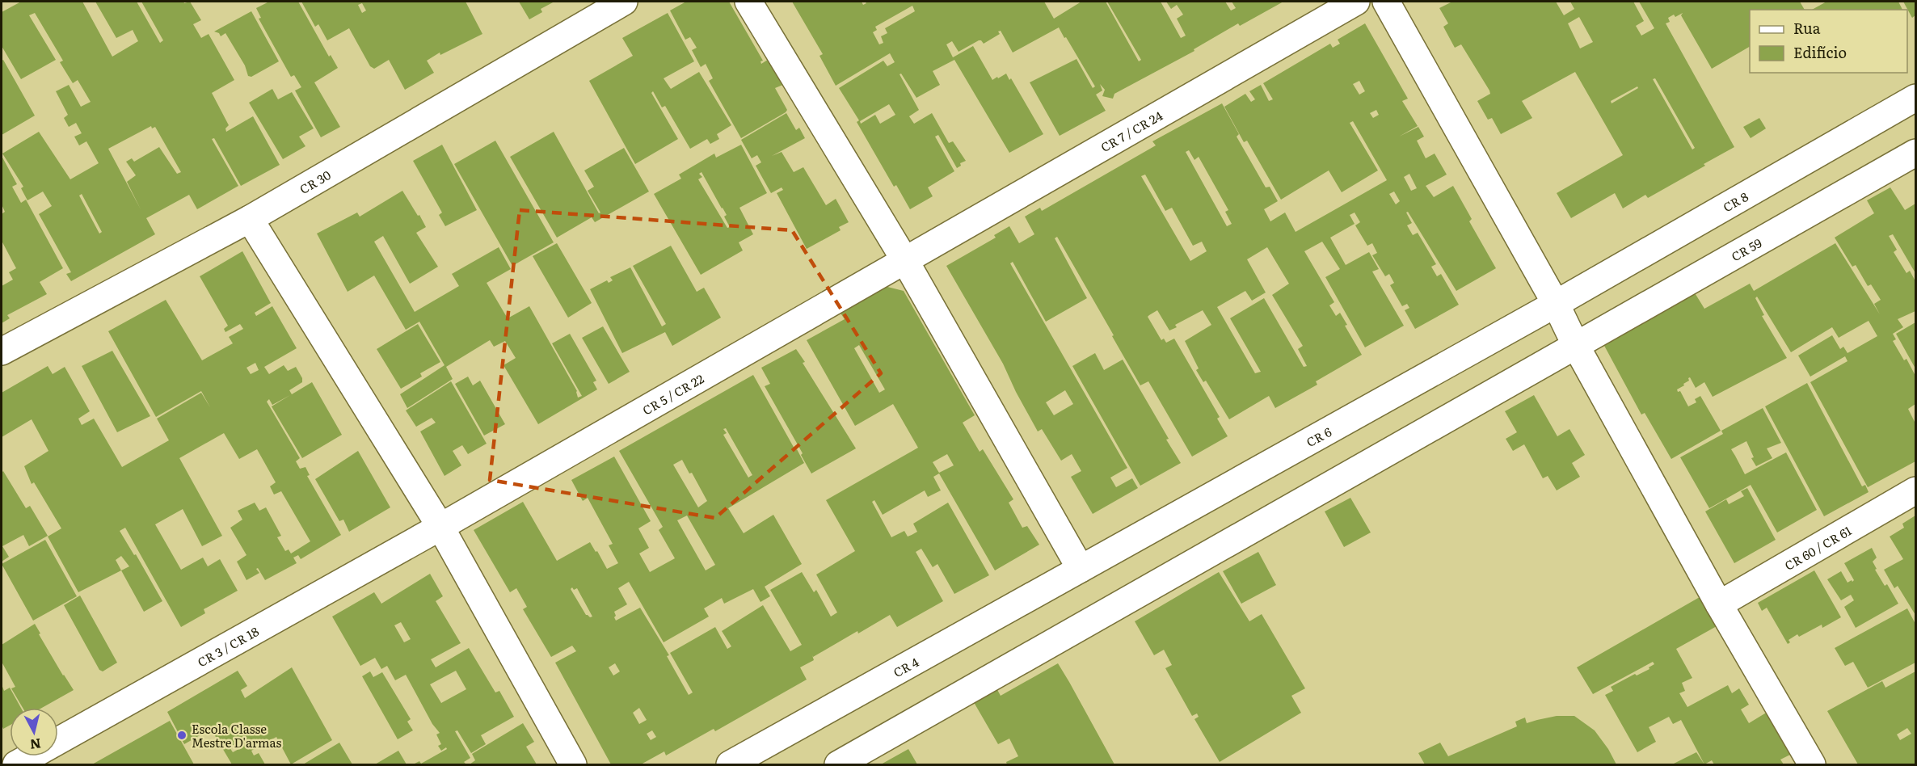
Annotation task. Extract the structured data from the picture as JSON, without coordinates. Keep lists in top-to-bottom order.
{
  "streets": {
    "street": [
      "CR 7 / CR 24",
      "CR 30",
      "CR 8",
      "CR 59",
      "CR 5 / CR 22",
      "CR 6",
      "CR 60 / CR 61",
      "CR 3 / CR 18",
      "CR 4"
    ]
  },
  "crossings": [
    ["CR 7 / CR 24", "CR 5 / CR 22"],
    ["CR 8", "CR 6"],
    ["CR 5 / CR 22", "CR 3 / CR 18"],
    ["CR 6", "CR 4"]
  ],
  "places": ["Escola Classe Mestre D'armas"],
  "legend": ["Rua", "Edifício"],
  "north": "bottom"
}
